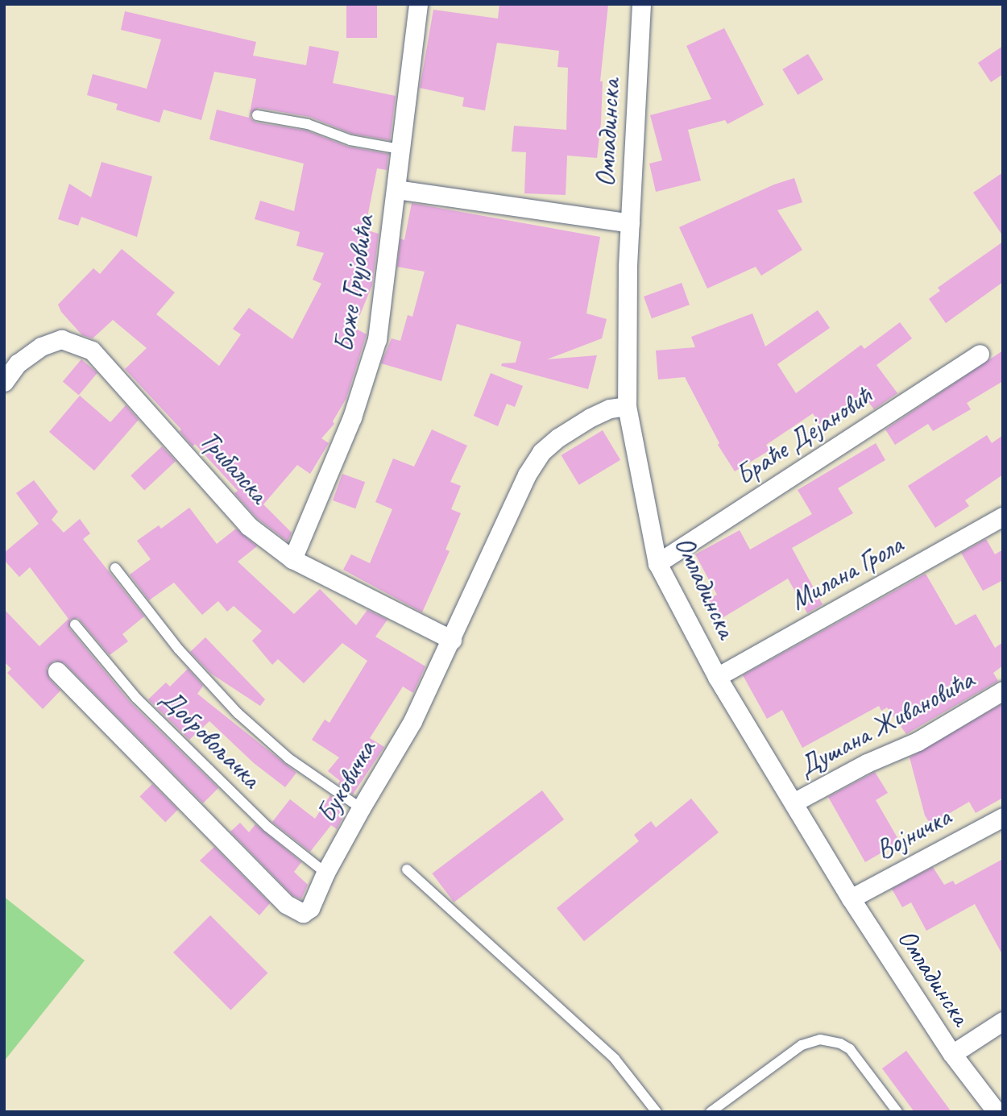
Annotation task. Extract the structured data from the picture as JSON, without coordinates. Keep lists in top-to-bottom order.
{
  "streets": {
    "street": [
      "Омладинска",
      "Боже Грујовића",
      "Браће Дејановић",
      "Трибалска",
      "Милана Грола",
      "Душана Живановића",
      "Буковичка",
      "Војничка"
    ],
    "lane": ["Добровољачка"]
  },
  "crossings": [
    ["Омладинска", "Браће Дејановић"],
    ["Омладинска", "Милана Грола"],
    ["Омладинска", "Душана Живановића"],
    ["Омладинска", "Буковичка"],
    ["Омладинска", "Војничка"],
    ["Боже Грујовића", "Трибалска"],
    ["Трибалска", "Буковичка"],
    ["Добровољачка", "Буковичка"]
  ]
}
